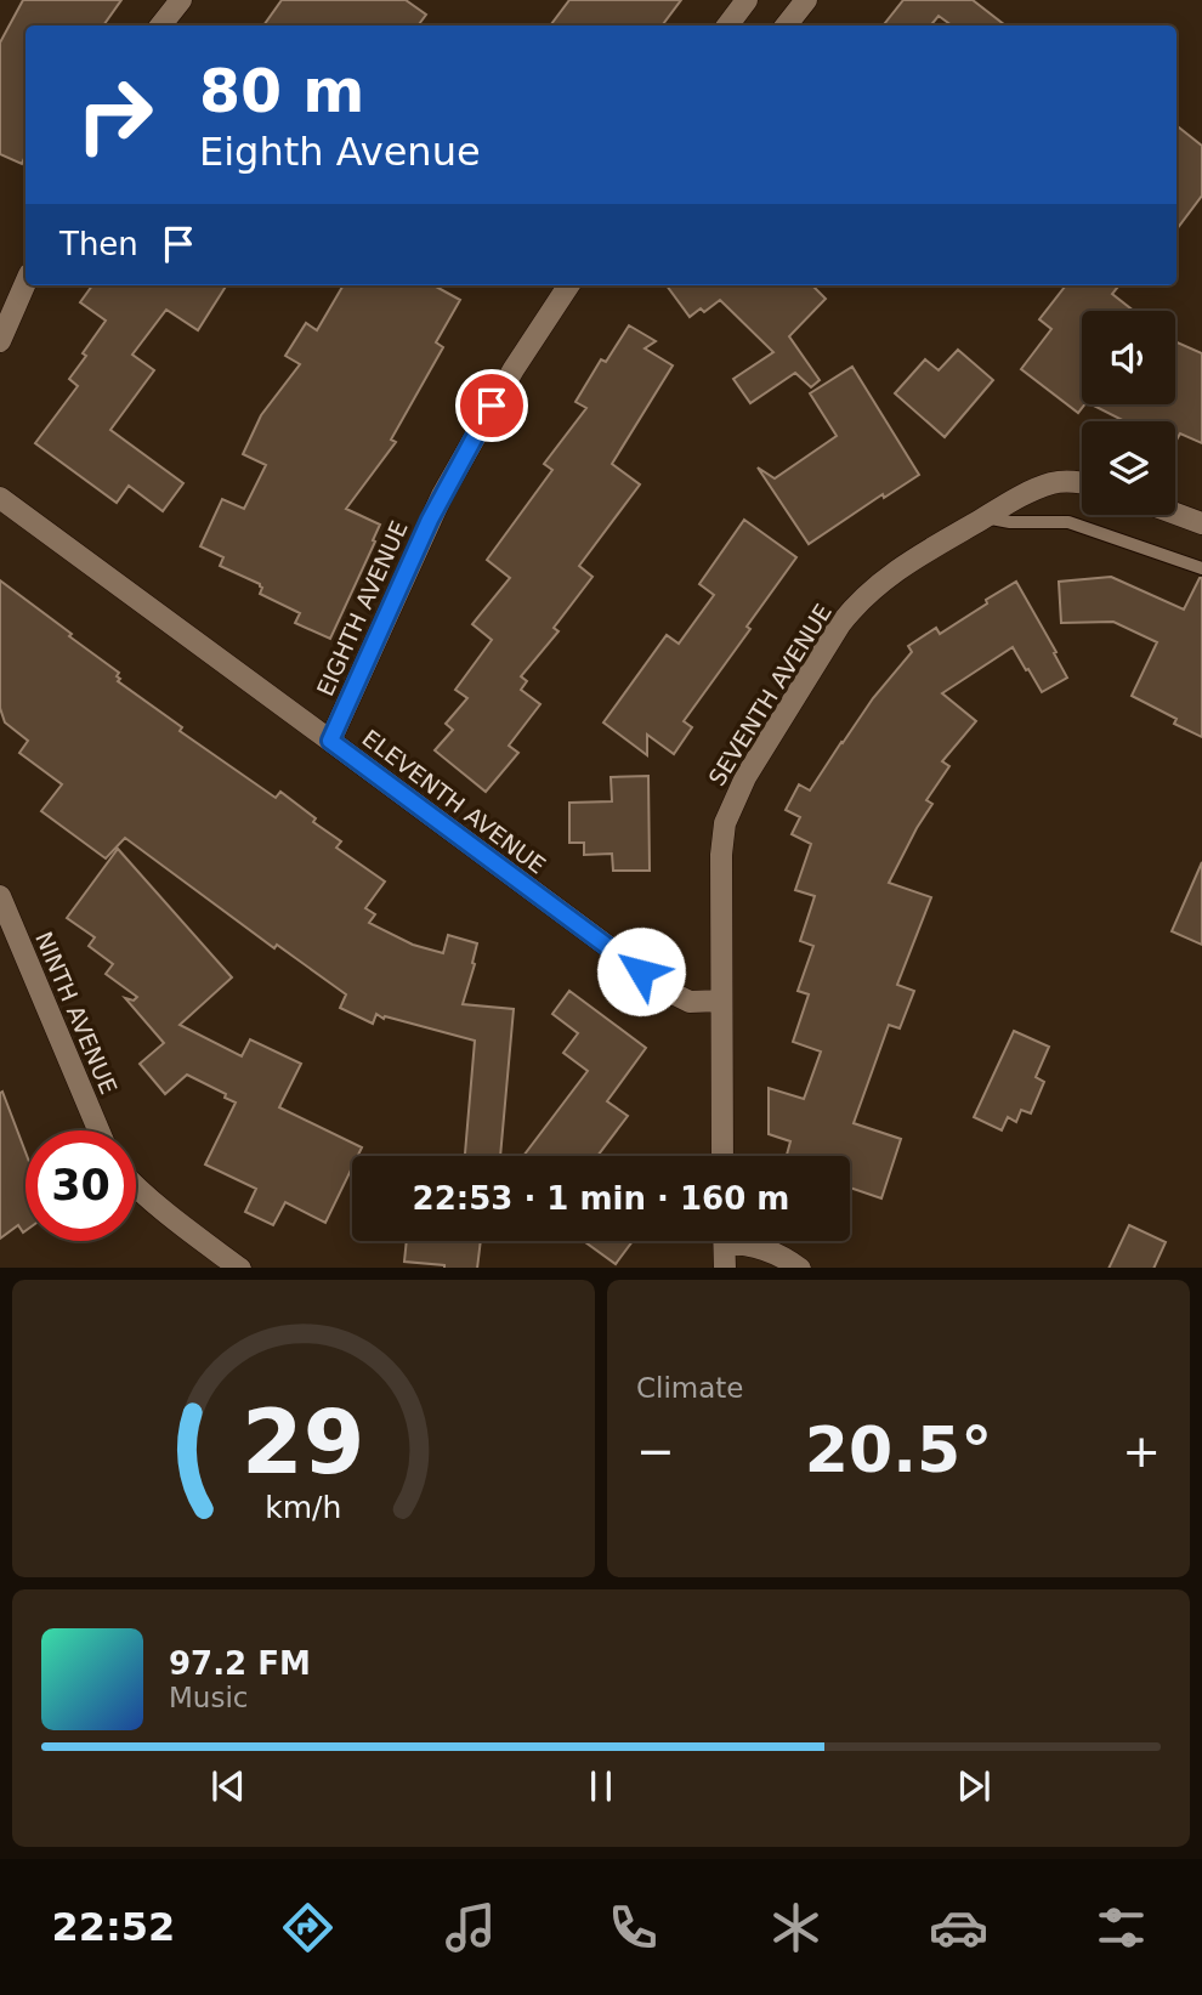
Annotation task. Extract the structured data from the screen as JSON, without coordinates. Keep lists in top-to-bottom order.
{
  "streets": {
    "street": [
      "EIGHTH AVENUE",
      "SEVENTH AVENUE",
      "ELEVENTH AVENUE",
      "NINTH AVENUE"
    ]
  },
  "crossings": [
    ["EIGHTH AVENUE", "ELEVENTH AVENUE"],
    ["SEVENTH AVENUE", "ELEVENTH AVENUE"]
  ],
  "page": {
    "turn": ["80 m", "Eighth Avenue"],
    "then": "Then",
    "limit": "30",
    "trip": "22:53 · 1 min · 160 m",
    "tile": "Climate",
    "heat": ["−", "20.5°", "+"],
    "song": ["97.2 FM", "Music"],
    "tabs": "22:52",
    "gauge": ["29", "km/h"]
  }
}
